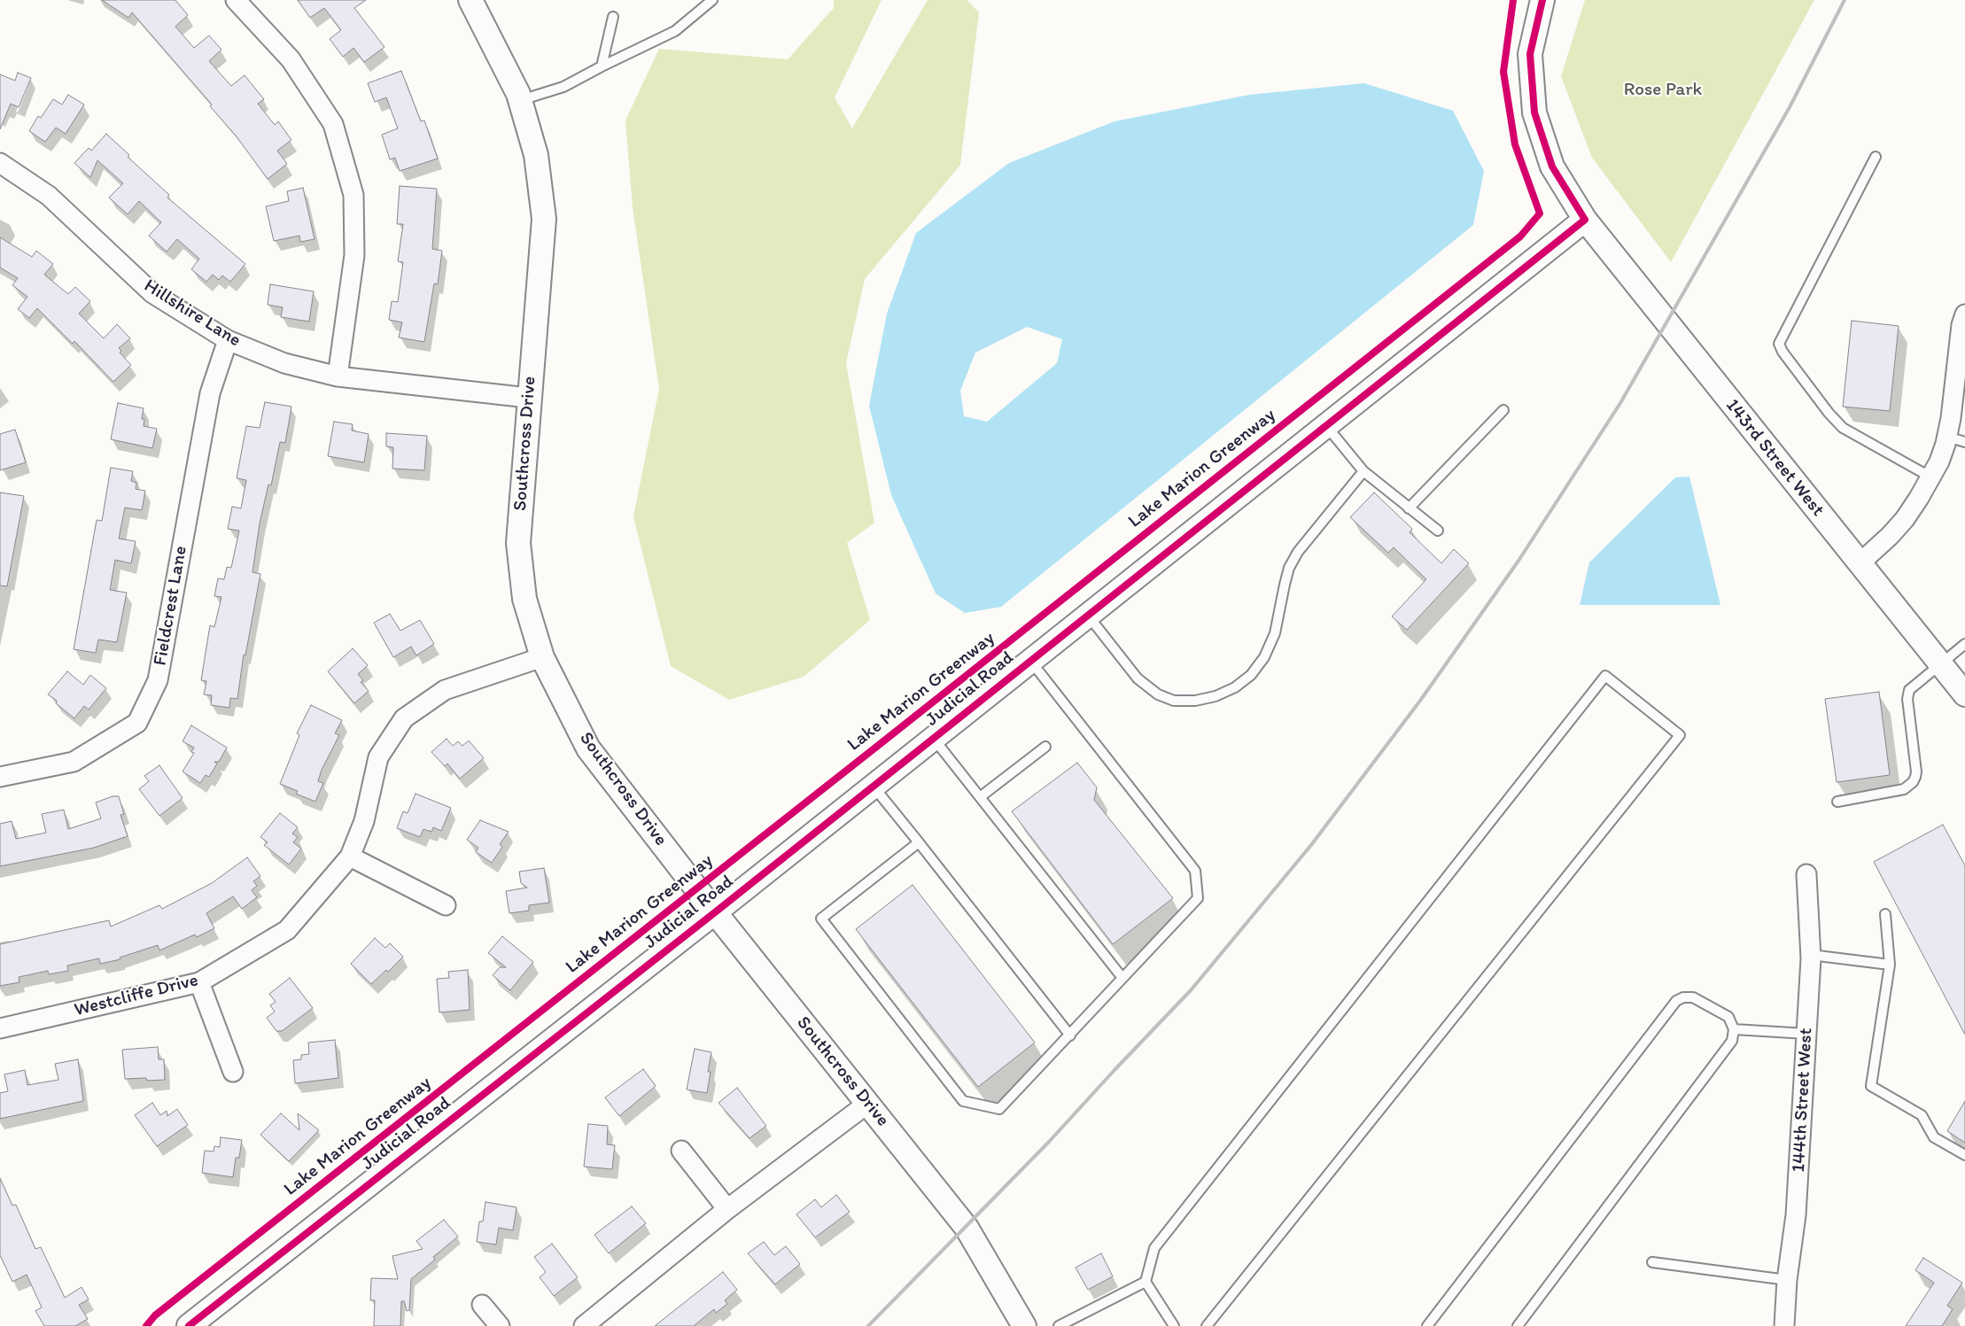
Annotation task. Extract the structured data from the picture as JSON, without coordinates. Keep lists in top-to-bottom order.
{
  "streets": {
    "street": [
      "Hillshire Lane",
      "Southcross Drive",
      "143rd Street West",
      "Fieldcrest Lane",
      "Judicial Road",
      "Westcliffe Drive",
      "144th Street West"
    ],
    "cycle path": ["Lake Marion Greenway"]
  },
  "crossings": [
    ["Hillshire Lane", "Southcross Drive"],
    ["Hillshire Lane", "Fieldcrest Lane"],
    ["Southcross Drive", "Judicial Road"],
    ["Southcross Drive", "Westcliffe Drive"],
    ["143rd Street West", "Judicial Road"]
  ],
  "parks": ["Rose Park"]
}
